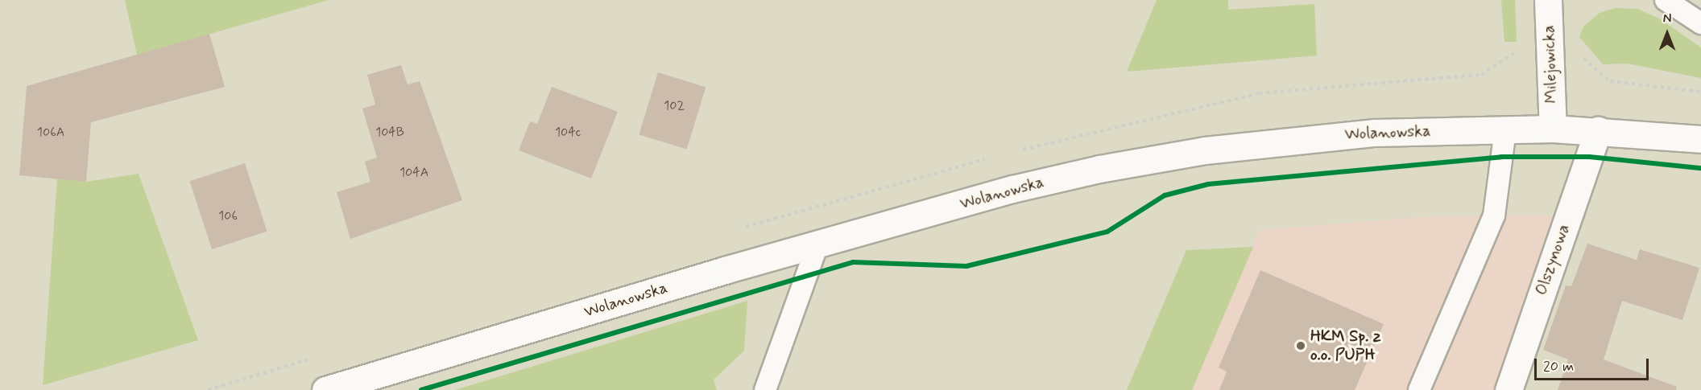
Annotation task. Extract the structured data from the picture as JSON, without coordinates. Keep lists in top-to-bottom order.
{
  "streets": {
    "street": ["Milejowicka", "Wolanowska", "Olszynowa"]
  },
  "crossings": [
    ["Milejowicka", "Wolanowska"],
    ["Wolanowska", "Olszynowa"]
  ],
  "places": ["HKM Sp. z o.o. PUPH"],
  "house_numbers": [
    "102",
    "106A",
    "104B",
    "104c",
    "104A",
    "106"
  ],
  "scale_bar": "20 m",
  "north": "top"
}
